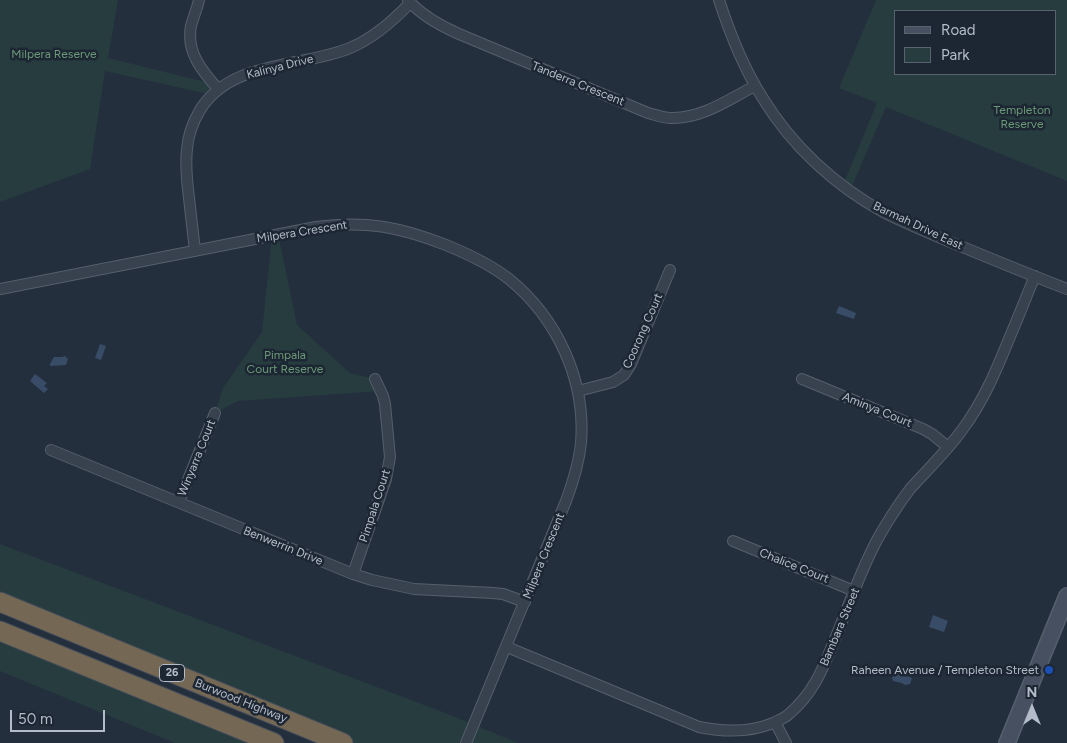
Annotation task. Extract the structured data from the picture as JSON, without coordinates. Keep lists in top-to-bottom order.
{
  "streets": {
    "highway": ["26", "Burwood Highway"],
    "street": [
      "Kalinya Drive",
      "Tanderra Crescent",
      "Barmah Drive East",
      "Milpera Crescent",
      "Coorong Court",
      "Aminya Court",
      "Winyarra Court",
      "Pimpala Court",
      "Benwerrin Drive",
      "Chalice Court",
      "Bambara Street"
    ]
  },
  "crossings": [
    ["Kalinya Drive", "Tanderra Crescent"],
    ["Kalinya Drive", "Milpera Crescent"],
    ["Tanderra Crescent", "Barmah Drive East"],
    ["Barmah Drive East", "Bambara Street"],
    ["Milpera Crescent", "Coorong Court"],
    ["Milpera Crescent", "Benwerrin Drive"],
    ["Milpera Crescent", "Bambara Street"],
    ["Aminya Court", "Bambara Street"],
    ["Winyarra Court", "Benwerrin Drive"],
    ["Pimpala Court", "Benwerrin Drive"],
    ["Chalice Court", "Bambara Street"]
  ],
  "parks": ["Milpera Reserve", "Templeton Reserve", "Pimpala Court Reserve"],
  "places": ["Raheen Avenue / Templeton Street"],
  "legend": ["Road", "Park"],
  "scale_bar": "50 m",
  "north": "top"
}
